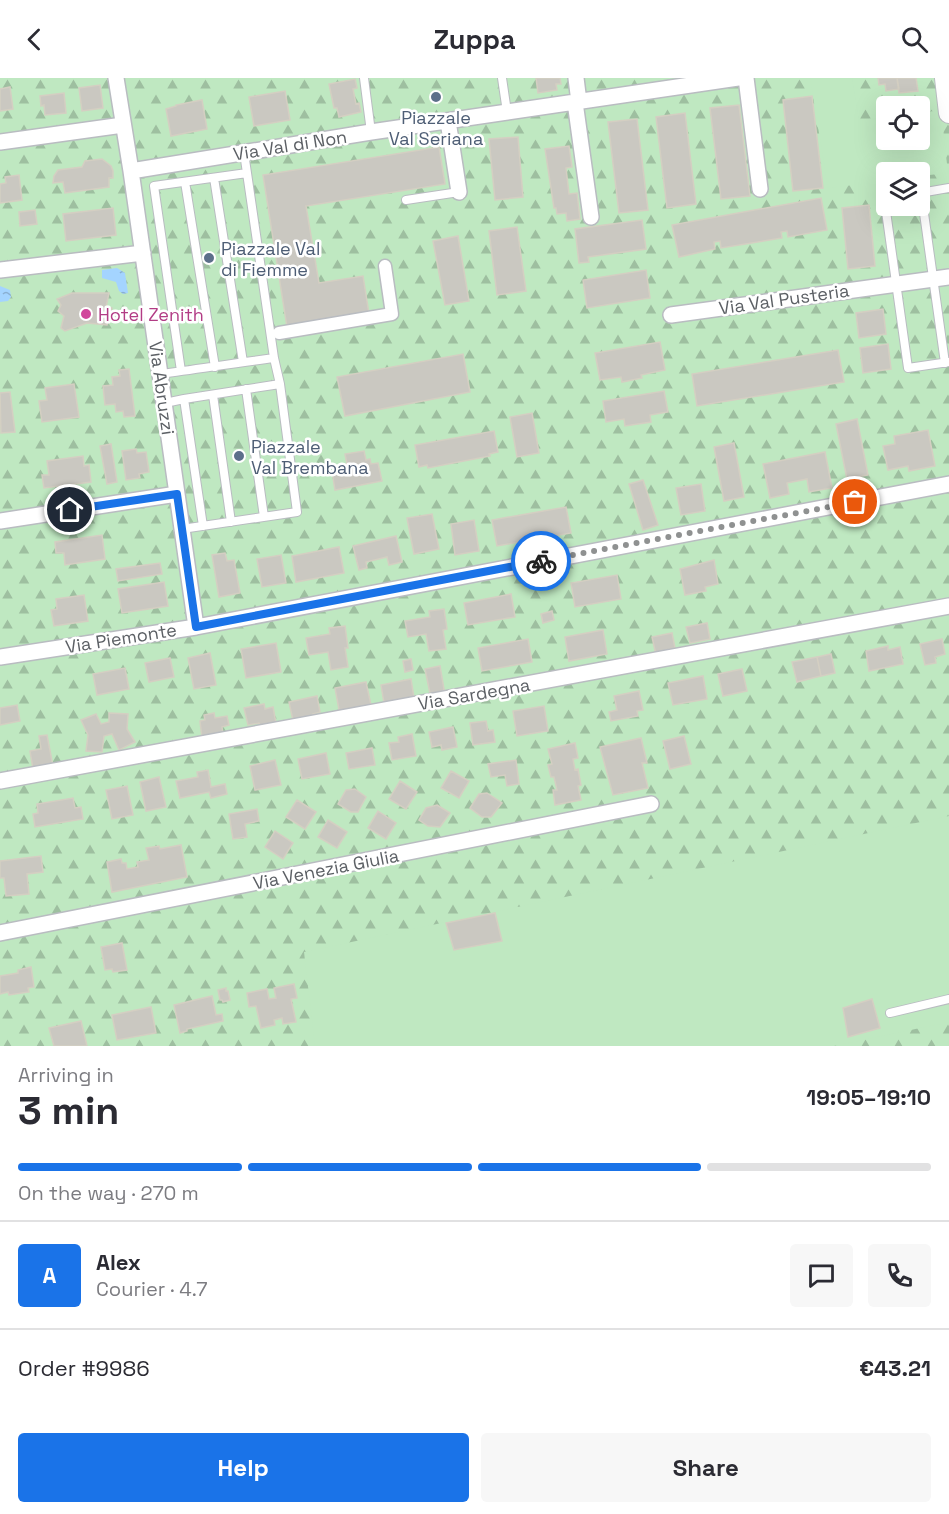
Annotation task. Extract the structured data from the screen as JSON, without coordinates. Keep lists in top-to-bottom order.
{
  "streets": {
    "street": [
      "Via Val di Non",
      "Via Val Pusteria",
      "Via Abruzzi",
      "Via Piemonte",
      "Via Sardegna",
      "Via Venezia Giulia"
    ]
  },
  "crossings": [
    ["Via Val di Non", "Via Abruzzi"],
    ["Via Abruzzi", "Via Piemonte"]
  ],
  "places": [
    "Piazzale Val Seriana",
    "Piazzale Val di Fiemme",
    "Hotel Zenith",
    "Piazzale Val Brembana"
  ],
  "page": {
    "header": "Zuppa",
    "heading": ["3 min", "Arriving in", "19:05–19:10"],
    "panel": [
      "Alex",
      "Courier · 4.7",
      "Order #9986",
      "€43.21"
    ],
    "bar": "On the way · 270 m",
    "round": "A",
    "buttons": ["Help", "Share"]
  }
}
